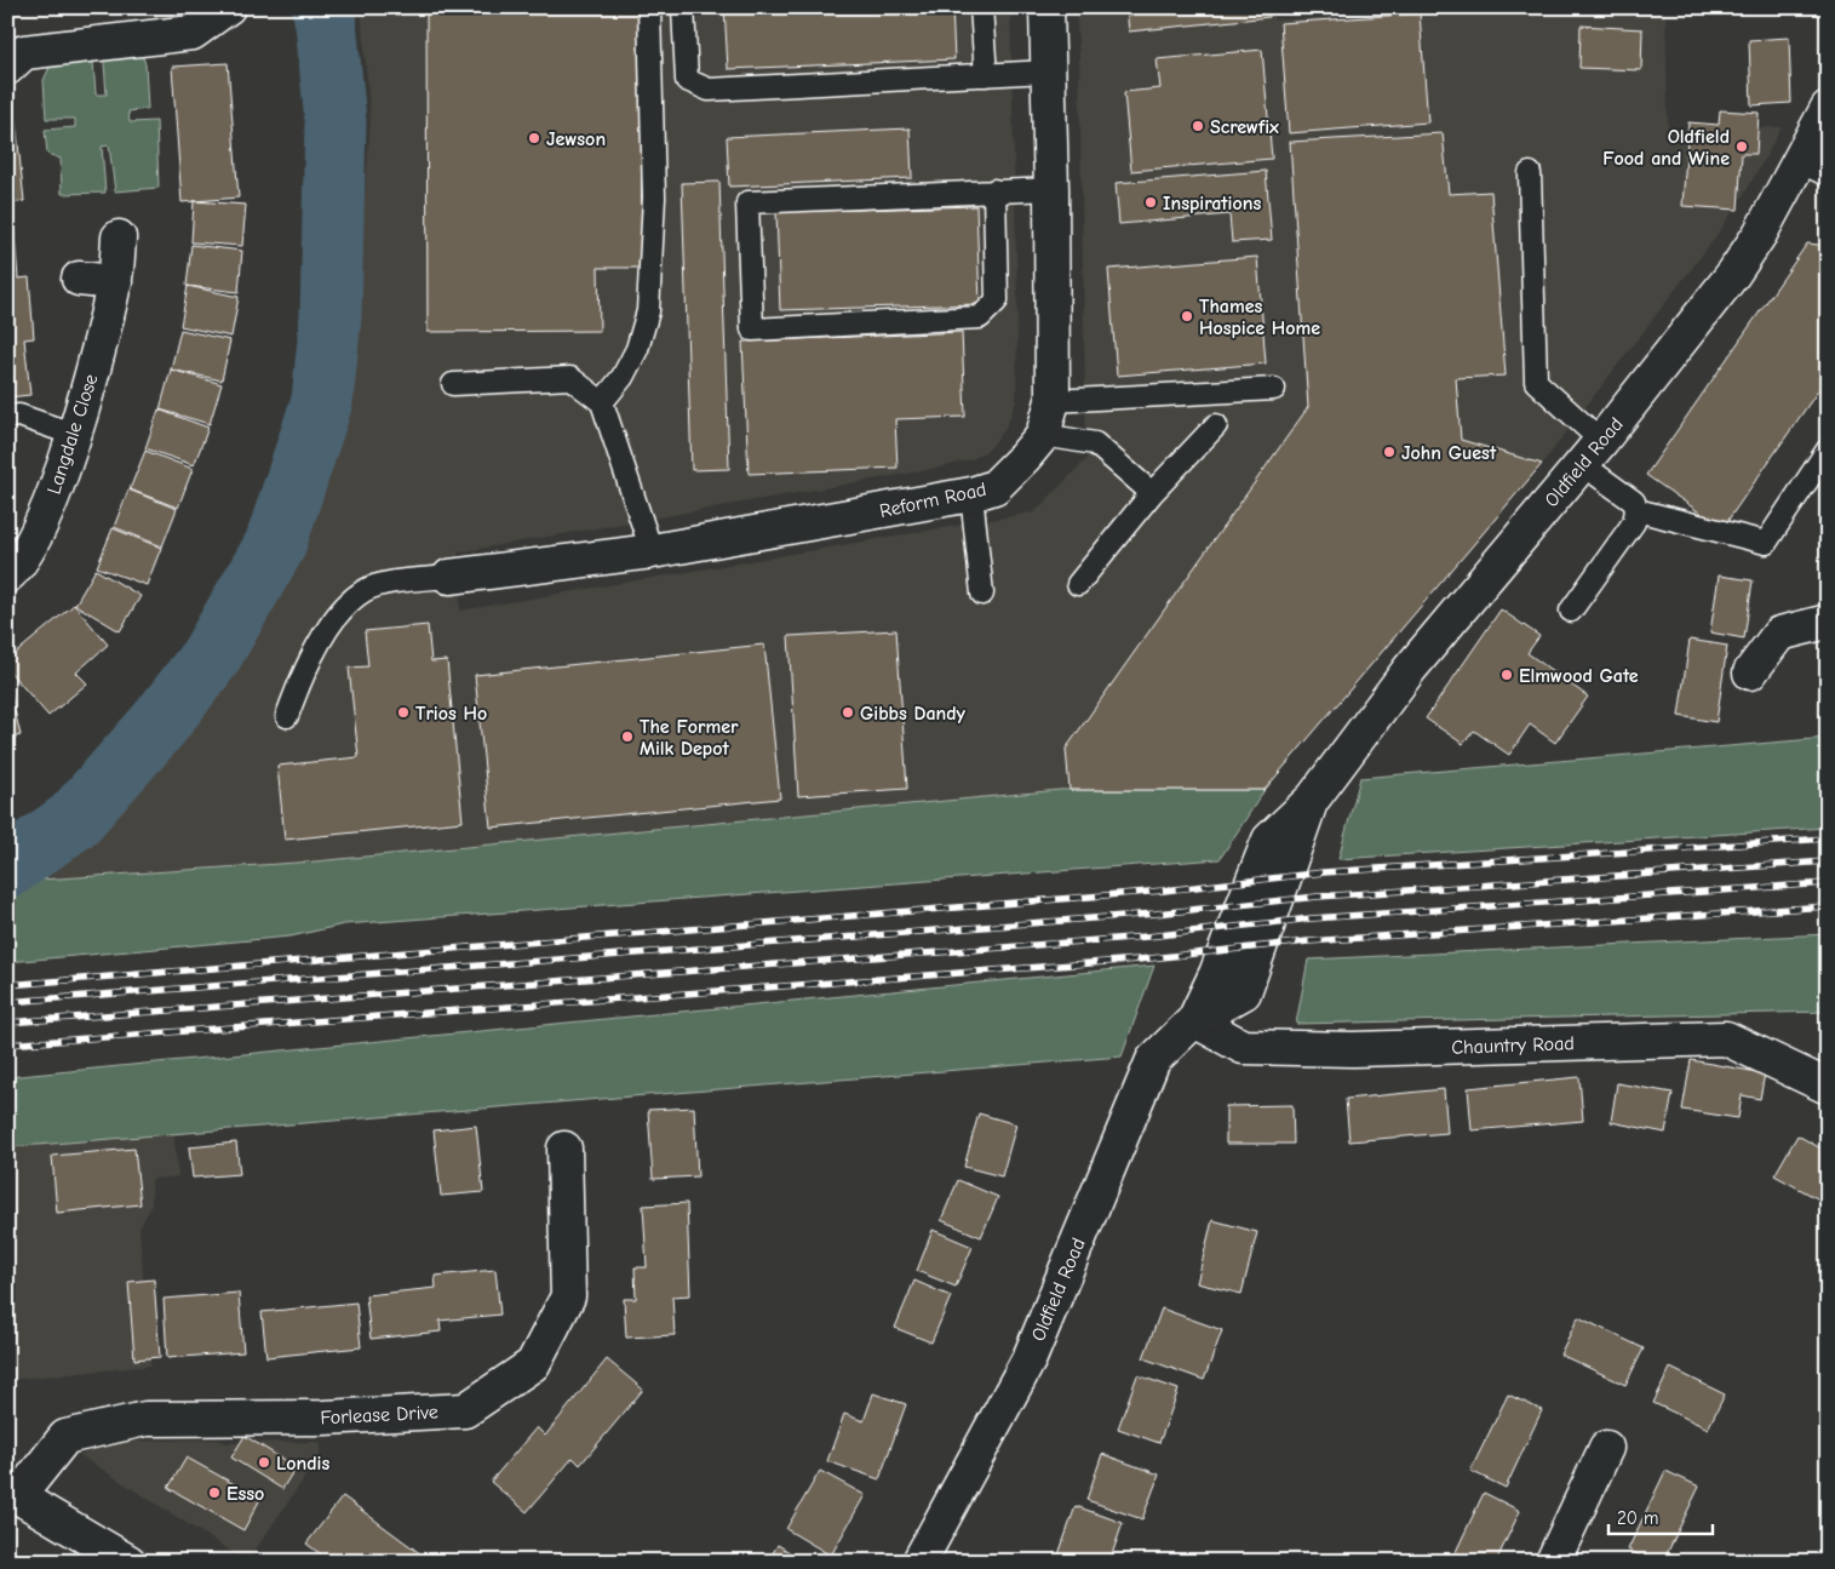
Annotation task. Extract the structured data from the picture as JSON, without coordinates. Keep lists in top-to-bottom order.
{
  "streets": {
    "street": [
      "Langdale Close",
      "Oldfield Road",
      "Reform Road",
      "Chauntry Road",
      "Forlease Drive"
    ]
  },
  "crossings": [
    ["Oldfield Road", "Chauntry Road"]
  ],
  "places": [
    "Screwfix",
    "Jewson",
    "Oldfield Food and Wine",
    "Inspirations",
    "Thames Hospice Home",
    "John Guest",
    "Elmwood Gate",
    "Trios Ho",
    "Gibbs Dandy",
    "The Former Milk Depot",
    "Londis",
    "Esso"
  ],
  "scale_bar": "20 m"
}
